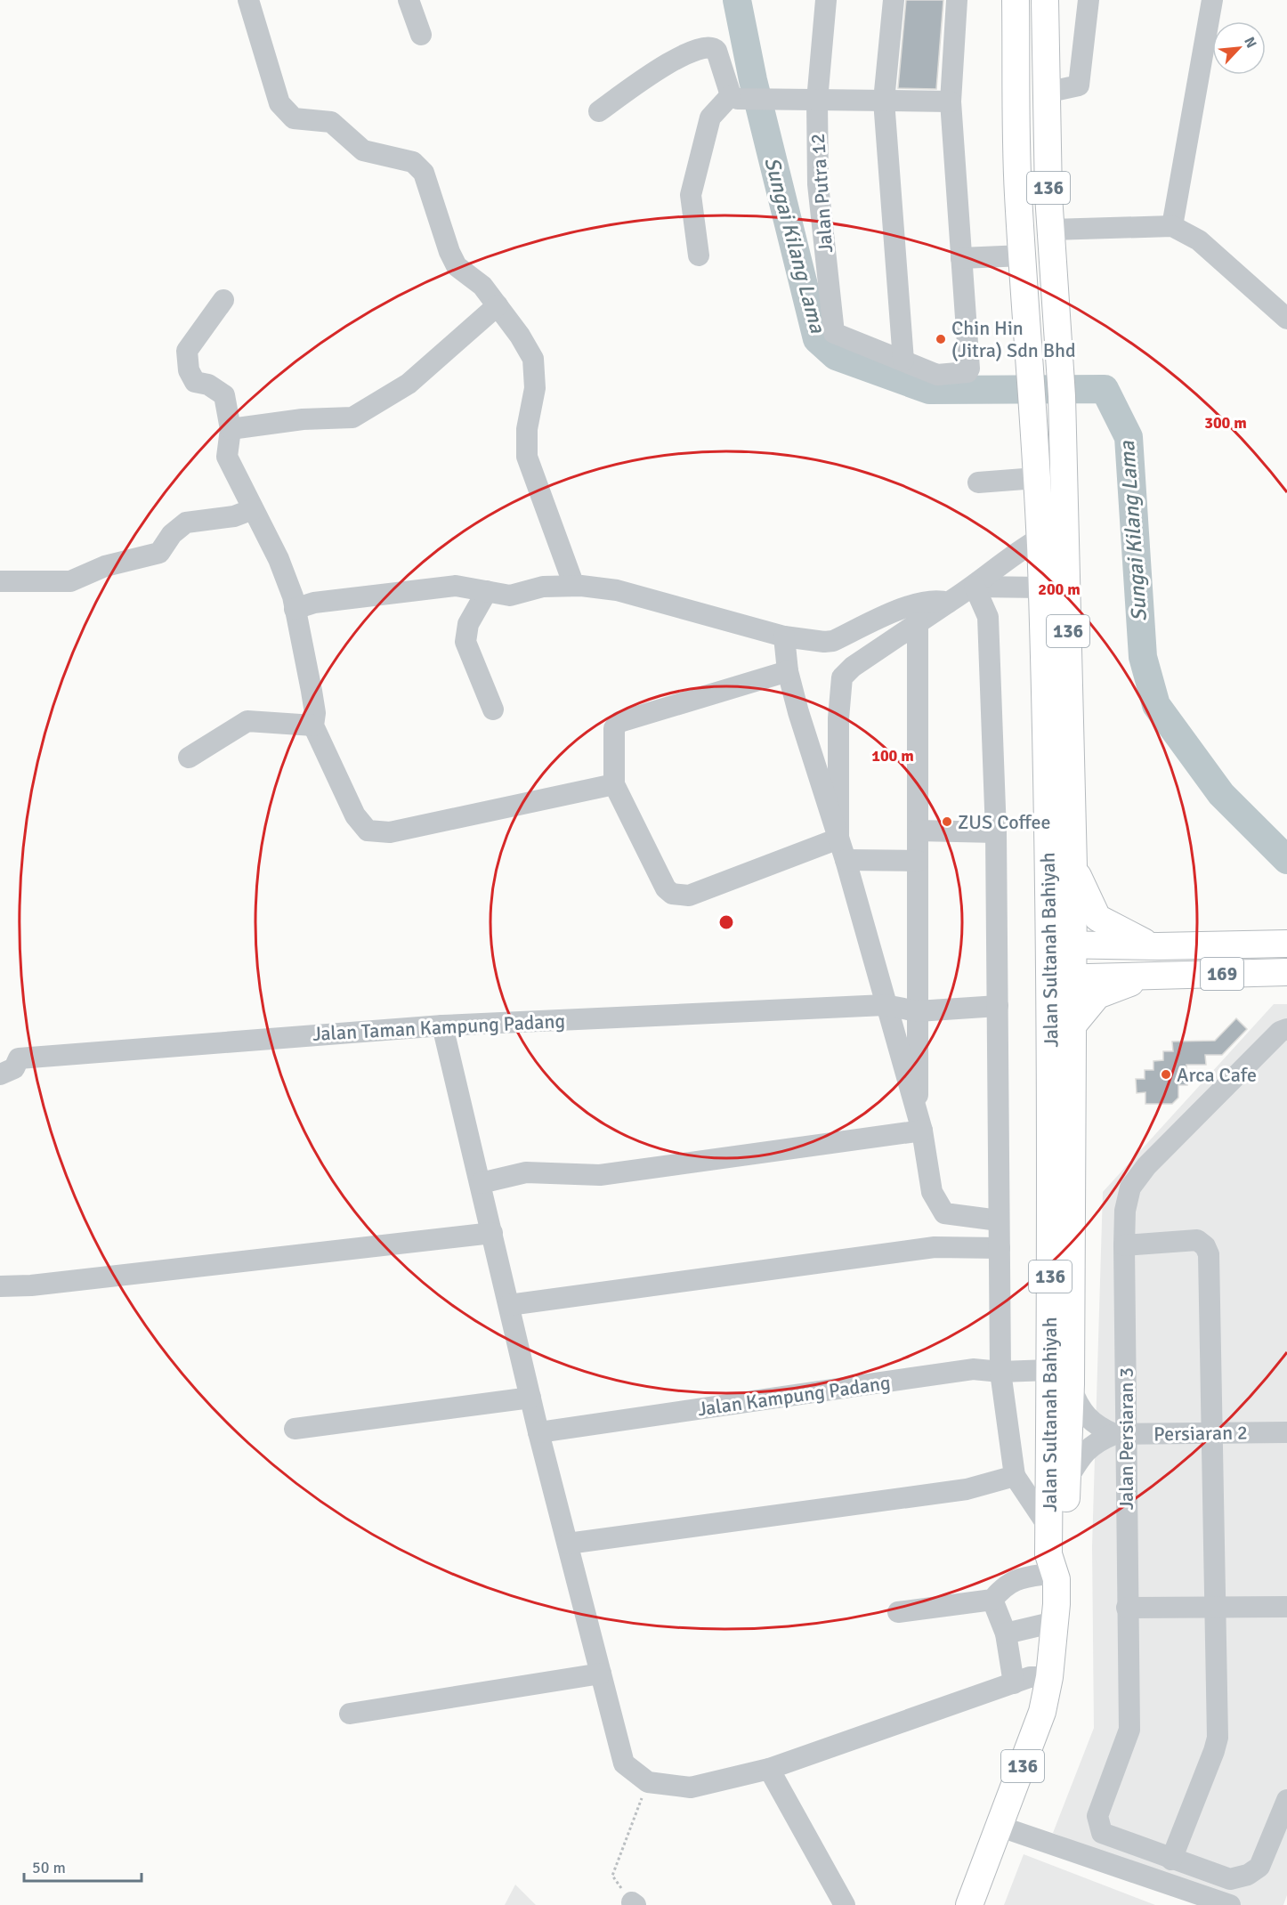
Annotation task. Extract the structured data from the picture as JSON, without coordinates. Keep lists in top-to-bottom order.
{
  "streets": {
    "main road": ["136", "Jalan Sultanah Bahiyah", "169"],
    "street": [
      "Jalan Putra 12",
      "Jalan Taman Kampung Padang",
      "Jalan Kampung Padang",
      "Persiaran 2",
      "Jalan Persiaran 3"
    ]
  },
  "crossings": [
    ["Jalan Sultanah Bahiyah", "169"],
    ["Jalan Sultanah Bahiyah", "Jalan Kampung Padang"],
    ["Persiaran 2", "Jalan Persiaran 3"]
  ],
  "water": ["Sungai Kilang Lama"],
  "places": ["Chin Hin (Jitra) Sdn Bhd", "ZUS Coffee", "Arca Cafe"],
  "scale_bar": "50 m",
  "north": "top right",
  "rings": ["300 m", "200 m", "100 m"]
}
